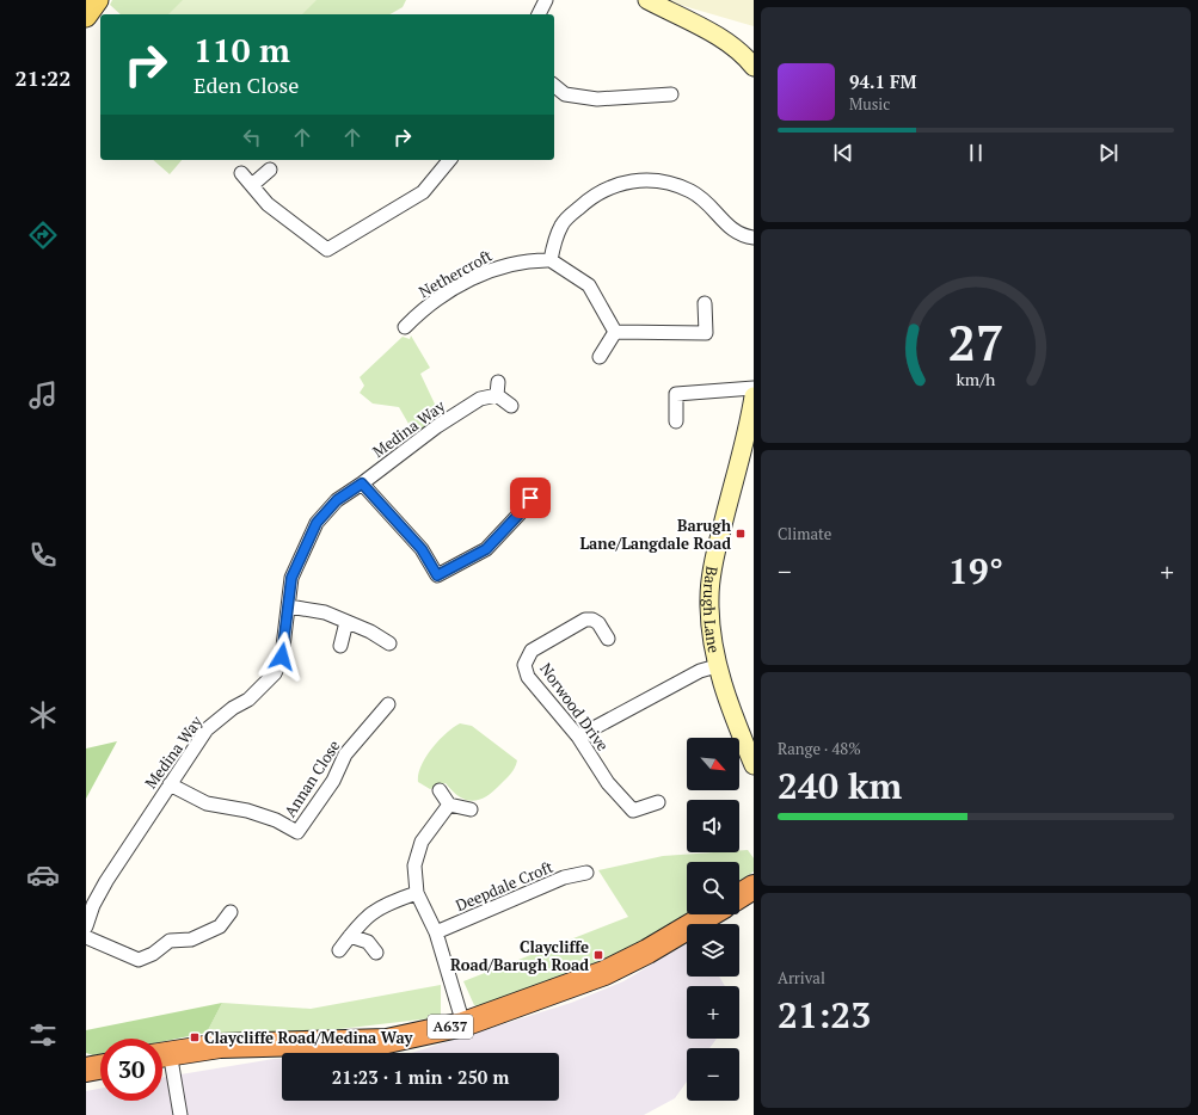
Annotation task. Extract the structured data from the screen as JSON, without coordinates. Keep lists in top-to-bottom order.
{
  "streets": {
    "highway": ["A637"],
    "main road": ["Barugh Lane"],
    "street": [
      "Nethercroft",
      "Medina Way",
      "Norwood Drive",
      "Annan Close",
      "Deepdale Croft"
    ]
  },
  "crossings": [
    ["Medina Way", "Annan Close"]
  ],
  "places": {
    "transit": ["Barugh Lane/Langdale Road", "Claycliffe Road/Barugh Road", "Claycliffe Road/Medina Way"]
  },
  "north": "bottom right",
  "page": {
    "tabs": "21:22",
    "turn": ["110 m", "Eden Close"],
    "song": ["94.1 FM", "Music"],
    "tile": [
      "Climate",
      ["Range · 48%", "240 km"],
      ["Arrival", "21:23"]
    ],
    "heat": ["−", "19°", "+"],
    "map_buttons": ["+", "−"],
    "limit": "30",
    "trip": "21:23 · 1 min · 250 m",
    "gauge": ["27", "km/h"]
  }
}
